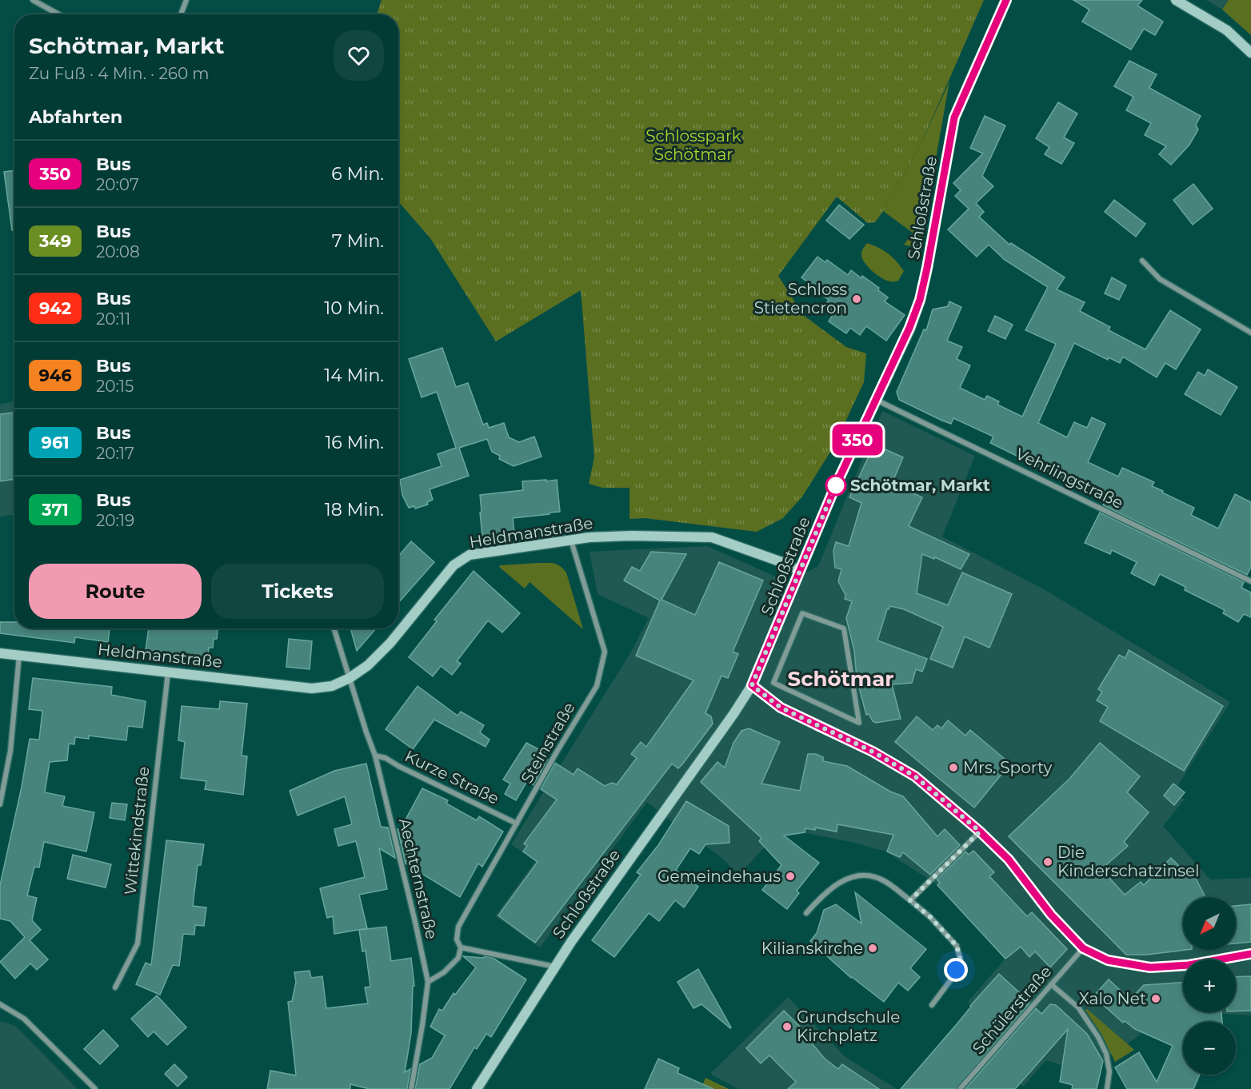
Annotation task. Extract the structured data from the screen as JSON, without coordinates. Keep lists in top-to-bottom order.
{
  "streets": {
    "street": [
      "Schloßstraße",
      "Vehrlingstraße",
      "Heldmanstraße",
      "Steinstraße",
      "Kurze Straße",
      "Wittekindstraße",
      "Aechternstraße",
      "Schülerstraße"
    ]
  },
  "crossings": [
    ["Schloßstraße", "Vehrlingstraße"],
    ["Schloßstraße", "Heldmanstraße"],
    ["Heldmanstraße", "Steinstraße"],
    ["Heldmanstraße", "Wittekindstraße"],
    ["Heldmanstraße", "Aechternstraße"],
    ["Steinstraße", "Kurze Straße"],
    ["Kurze Straße", "Aechternstraße"]
  ],
  "districts": ["Schötmar"],
  "parks": ["Schlosspark Schötmar"],
  "places": [
    "Schloss Stietencron",
    "Schötmar, Markt",
    "Mrs. Sporty",
    "Die Kinderschatzinsel",
    "Gemeindehaus",
    "Kilianskirche",
    "Xalo Net",
    "Grundschule Kirchplatz"
  ],
  "lines": ["bus line 350"],
  "north": "bottom left",
  "page": {
    "on_map": "350",
    "heading": [
      ["Schötmar, Markt", "Zu Fuß · 4 Min. · 260 m"],
      "Abfahrten"
    ],
    "list": [
      {
        "mark": "350",
        "name": "Bus",
        "note": "20:07",
        "value": "6 Min."
      },
      {
        "mark": "349",
        "name": "Bus",
        "note": "20:08",
        "value": "7 Min."
      },
      {
        "mark": "942",
        "name": "Bus",
        "note": "20:11",
        "value": "10 Min."
      },
      {
        "mark": "946",
        "name": "Bus",
        "note": "20:15",
        "value": "14 Min."
      },
      {
        "mark": "961",
        "name": "Bus",
        "note": "20:17",
        "value": "16 Min."
      },
      {
        "mark": "371",
        "name": "Bus",
        "note": "20:19",
        "value": "18 Min."
      }
    ],
    "buttons": ["Route", "Tickets"],
    "map_buttons": ["+", "−"]
  }
}
